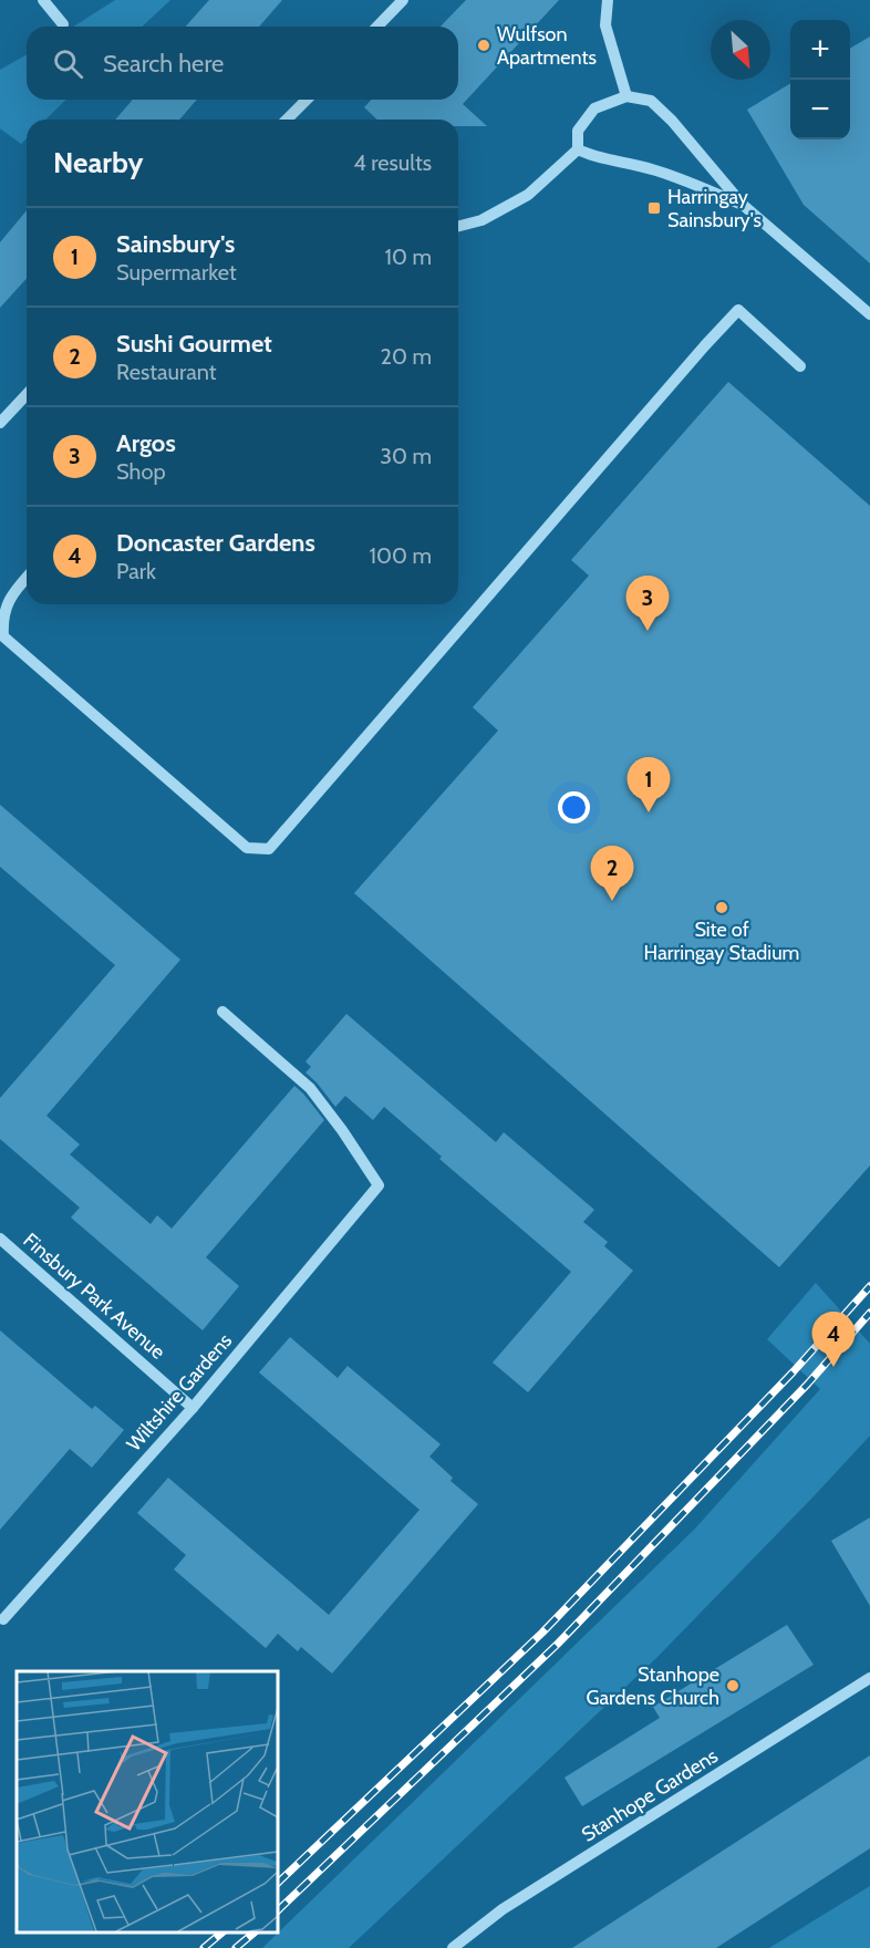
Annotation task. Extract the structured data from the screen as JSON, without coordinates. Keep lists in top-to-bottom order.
{
  "streets": {
    "street": ["Finsbury Park Avenue", "Wiltshire Gardens", "Stanhope Gardens"]
  },
  "crossings": [
    ["Finsbury Park Avenue", "Wiltshire Gardens"]
  ],
  "places": {
    "other": ["Wulfson Apartments", "Site of Harringay Stadium", "Stanhope Gardens Church"],
    "transit": ["Harringay Sainsbury's"]
  },
  "north": "bottom right",
  "page": {
    "map_buttons": ["+", "−"],
    "search": "Search here",
    "heading": ["Nearby", "4 results"],
    "list": [
      {
        "mark": "1",
        "name": "Sainsbury's",
        "note": "Supermarket",
        "value": "10 m"
      },
      {
        "mark": "2",
        "name": "Sushi Gourmet",
        "note": "Restaurant",
        "value": "20 m"
      },
      {
        "mark": "3",
        "name": "Argos",
        "note": "Shop",
        "value": "30 m"
      },
      {
        "mark": "4",
        "name": "Doncaster Gardens",
        "note": "Park",
        "value": "100 m"
      }
    ],
    "pins": [
      "3",
      "1",
      "2",
      "4"
    ]
  }
}
